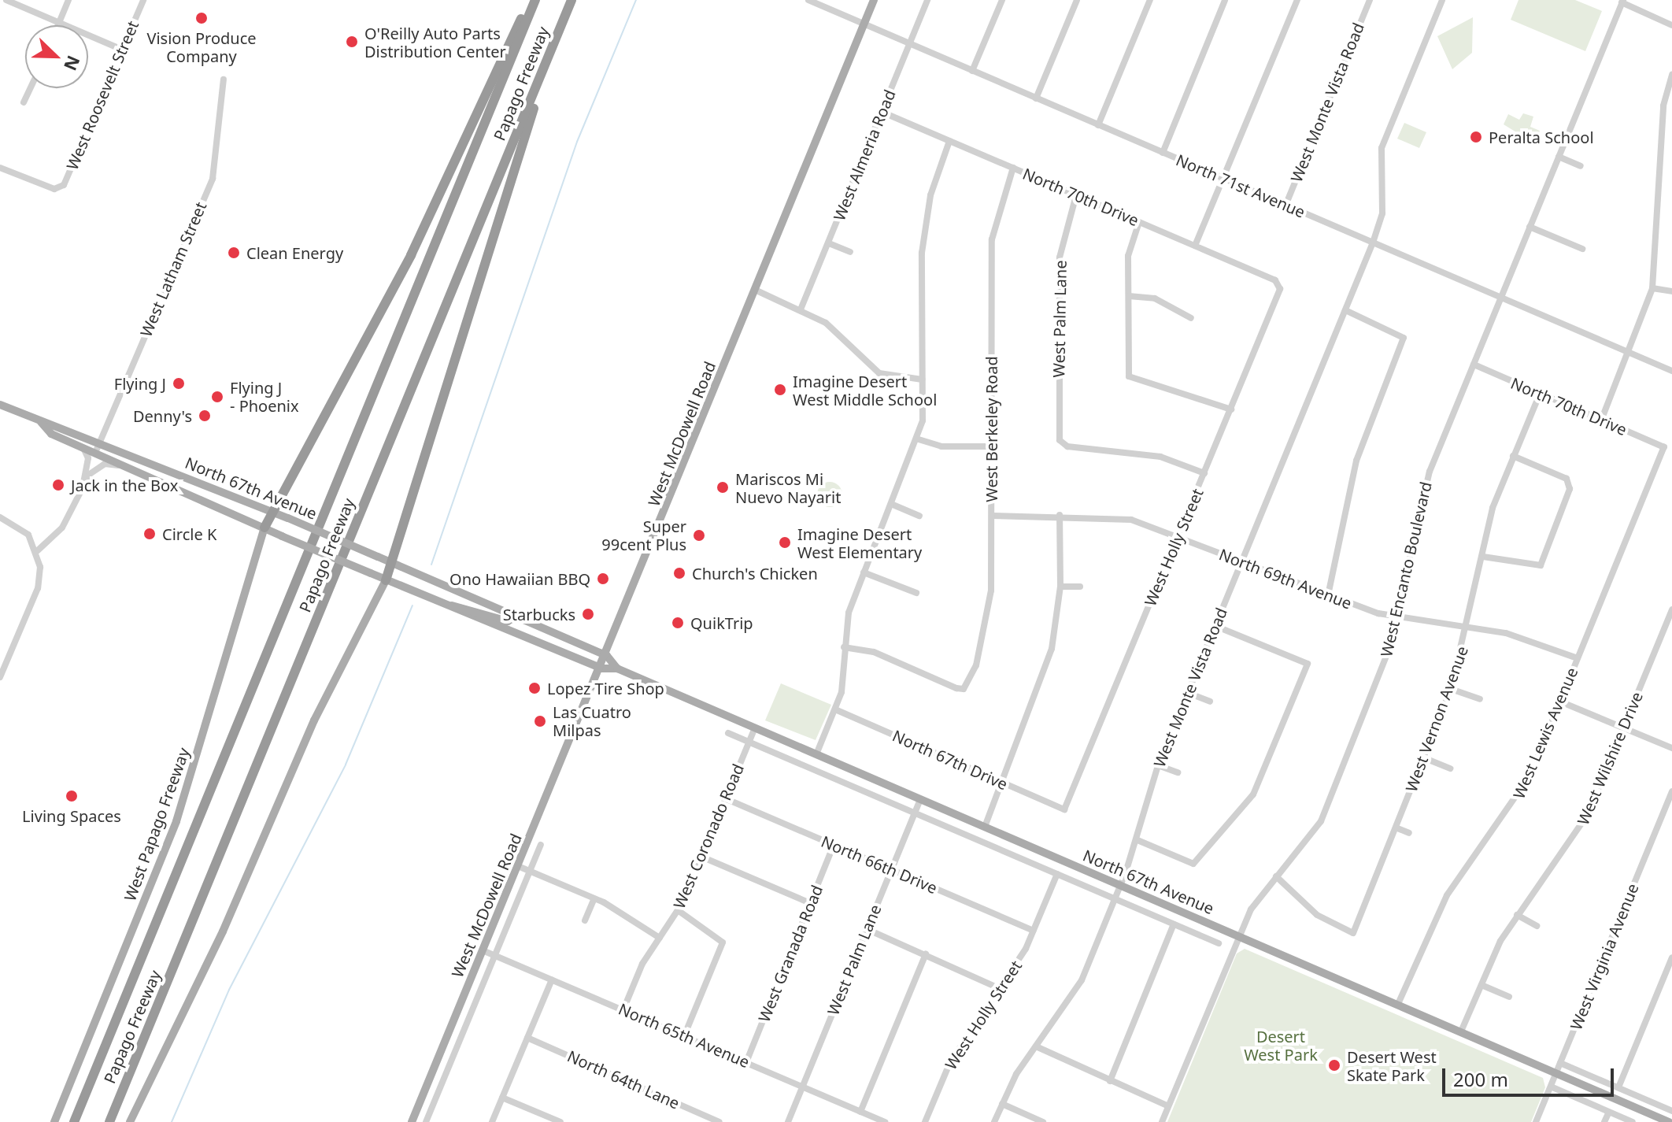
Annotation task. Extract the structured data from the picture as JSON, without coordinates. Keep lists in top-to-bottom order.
{
  "streets": {
    "highway": ["Papago Freeway"],
    "main road": ["West McDowell Road", "North 67th Avenue", "West Papago Freeway"],
    "street": [
      "West Roosevelt Street",
      "West Monte Vista Road",
      "West Almeria Road",
      "North 71st Avenue",
      "North 70th Drive",
      "West Latham Street",
      "West Palm Lane",
      "West Berkeley Road",
      "West Holly Street",
      "West Encanto Boulevard",
      "North 69th Avenue",
      "West Vernon Avenue",
      "West Lewis Avenue",
      "West Wilshire Drive",
      "North 67th Drive",
      "West Coronado Road",
      "North 66th Drive",
      "West Granada Road",
      "West Virginia Avenue",
      "North 65th Avenue",
      "North 64th Lane"
    ]
  },
  "crossings": [
    ["West Monte Vista Road", "North 71st Avenue"],
    ["West Monte Vista Road", "North 67th Avenue"],
    ["West Monte Vista Road", "North 69th Avenue"],
    ["West Almeria Road", "North 71st Avenue"],
    ["West Almeria Road", "North 70th Drive"],
    ["North 71st Avenue", "West McDowell Road"],
    ["North 71st Avenue", "West Encanto Boulevard"],
    ["North 70th Drive", "West Palm Lane"],
    ["North 70th Drive", "West Berkeley Road"],
    ["North 70th Drive", "West Holly Street"],
    ["North 70th Drive", "West Encanto Boulevard"],
    ["North 70th Drive", "West Vernon Avenue"],
    ["North 70th Drive", "West Lewis Avenue"],
    ["West Latham Street", "North 67th Avenue"],
    ["West Palm Lane", "North 67th Avenue"],
    ["West Palm Lane", "West Holly Street"],
    ["West Palm Lane", "North 66th Drive"],
    ["West Palm Lane", "North 65th Avenue"],
    ["West Berkeley Road", "North 69th Avenue"],
    ["West McDowell Road", "North 67th Avenue"],
    ["West McDowell Road", "North 65th Avenue"],
    ["North 67th Avenue", "West Holly Street"],
    ["North 67th Avenue", "West Encanto Boulevard"],
    ["North 67th Avenue", "West Lewis Avenue"],
    ["North 67th Avenue", "West Wilshire Drive"],
    ["North 67th Avenue", "West Papago Freeway"],
    ["North 67th Avenue", "West Coronado Road"],
    ["North 67th Avenue", "West Virginia Avenue"],
    ["West Holly Street", "North 69th Avenue"],
    ["West Holly Street", "North 67th Drive"],
    ["West Holly Street", "North 66th Drive"],
    ["West Encanto Boulevard", "North 69th Avenue"],
    ["West Encanto Boulevard", "West Vernon Avenue"],
    ["North 69th Avenue", "West Vernon Avenue"],
    ["North 69th Avenue", "West Lewis Avenue"],
    ["West Coronado Road", "North 66th Drive"],
    ["West Coronado Road", "North 65th Avenue"],
    ["North 66th Drive", "West Granada Road"],
    ["West Granada Road", "North 65th Avenue"]
  ],
  "parks": ["Desert West Park"],
  "places": [
    "Vision Produce Company",
    "O'Reilly Auto Parts Distribution Center",
    "Peralta School",
    "Clean Energy",
    "Flying J",
    "Imagine Desert West Middle School",
    "Flying J - Phoenix",
    "Denny's",
    "Jack in the Box",
    "Mariscos Mi Nuevo Nayarit",
    "Circle K",
    "Super 99cent Plus",
    "Imagine Desert West Elementary",
    "Church's Chicken",
    "Ono Hawaiian BBQ",
    "Starbucks",
    "QuikTrip",
    "Lopez Tire Shop",
    "Las Cuatro Milpas",
    "Living Spaces",
    "Desert West Skate Park"
  ],
  "scale_bar": "200 m",
  "north": "bottom right"
}
